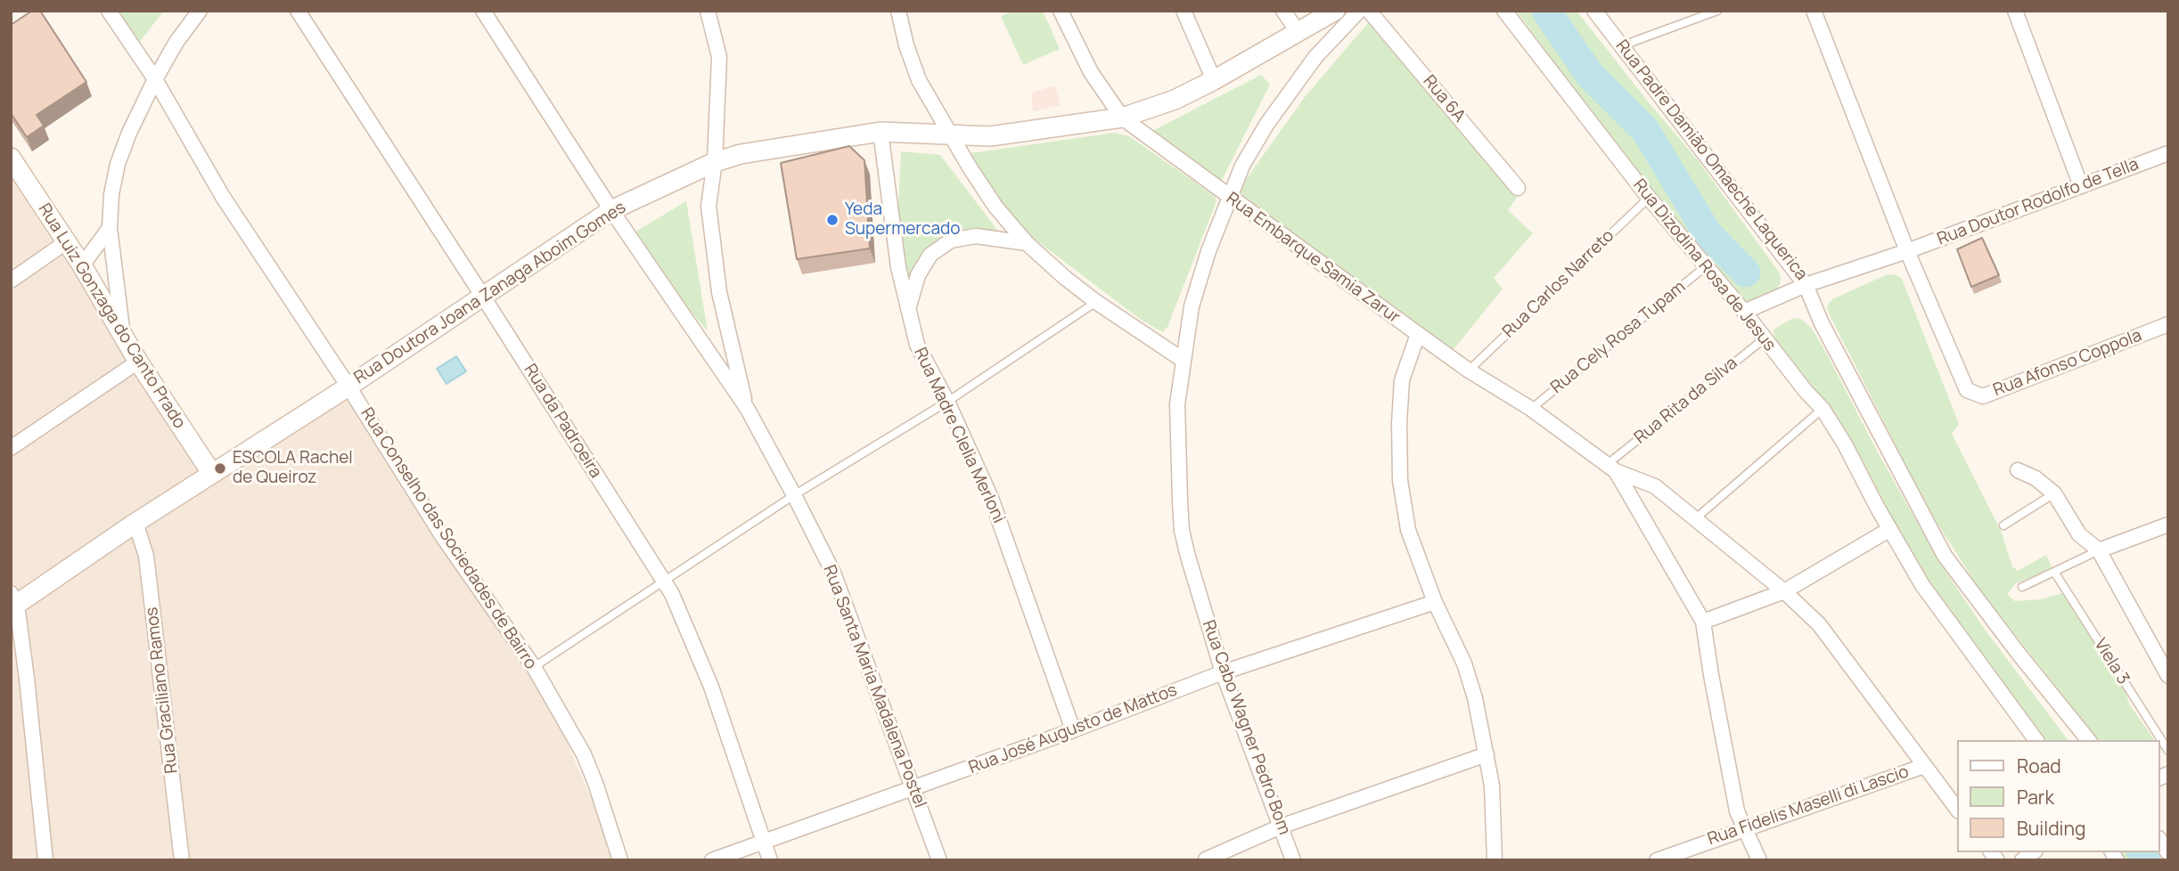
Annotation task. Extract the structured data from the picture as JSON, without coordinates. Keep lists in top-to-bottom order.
{
  "streets": {
    "street": [
      "Rua 6A",
      "Rua Padre Damião Omaeche Laquerica",
      "Rua Doutor Rodolfo de Tella",
      "Rua Embarque Samia Zarur",
      "Rua Dizodina Rosa de Jesus",
      "Rua Doutora Joana Zanaga Aboim Gomes",
      "Rua Luiz Gonzaga do Canto Prado",
      "Rua Afonso Coppola",
      "Rua da Padroeira",
      "Rua Madre Clelia Merloni",
      "Rua Conselho das Sociedades de Bairro",
      "Rua Santa Maria Madalena Postel",
      "Rua Graciliano Ramos",
      "Rua Cabo Wagner Pedro Bom",
      "Rua José Augusto de Mattos",
      "Rua Fidelis Maselli di Lascio"
    ],
    "lane": [
      "Rua Carlos Narreto",
      "Rua Cely Rosa Tupam",
      "Rua Rita da Silva",
      "Viela 3"
    ]
  },
  "crossings": [
    ["Rua Padre Damião Omaeche Laquerica", "Rua Doutor Rodolfo de Tella"],
    ["Rua Padre Damião Omaeche Laquerica", "Rua Afonso Coppola"],
    ["Rua Doutor Rodolfo de Tella", "Rua Afonso Coppola"],
    ["Rua Embarque Samia Zarur", "Rua Carlos Narreto"],
    ["Rua Embarque Samia Zarur", "Rua Doutora Joana Zanaga Aboim Gomes"],
    ["Rua Embarque Samia Zarur", "Rua Cely Rosa Tupam"],
    ["Rua Embarque Samia Zarur", "Rua Rita da Silva"],
    ["Rua Embarque Samia Zarur", "Rua Cabo Wagner Pedro Bom"],
    ["Rua Dizodina Rosa de Jesus", "Rua Carlos Narreto"],
    ["Rua Dizodina Rosa de Jesus", "Rua Cely Rosa Tupam"],
    ["Rua Dizodina Rosa de Jesus", "Rua Rita da Silva"],
    ["Rua Doutora Joana Zanaga Aboim Gomes", "Rua Luiz Gonzaga do Canto Prado"],
    ["Rua Doutora Joana Zanaga Aboim Gomes", "Rua da Padroeira"],
    ["Rua Doutora Joana Zanaga Aboim Gomes", "Rua Madre Clelia Merloni"],
    ["Rua Doutora Joana Zanaga Aboim Gomes", "Rua Conselho das Sociedades de Bairro"],
    ["Rua Doutora Joana Zanaga Aboim Gomes", "Rua Santa Maria Madalena Postel"],
    ["Rua Doutora Joana Zanaga Aboim Gomes", "Rua Graciliano Ramos"],
    ["Rua da Padroeira", "Rua José Augusto de Mattos"],
    ["Rua Madre Clelia Merloni", "Rua José Augusto de Mattos"],
    ["Rua Santa Maria Madalena Postel", "Rua José Augusto de Mattos"],
    ["Rua Cabo Wagner Pedro Bom", "Rua José Augusto de Mattos"]
  ],
  "places": ["Yeda Supermercado", "ESCOLA Rachel de Queiroz"],
  "legend": ["Road", "Park", "Building"]
}
